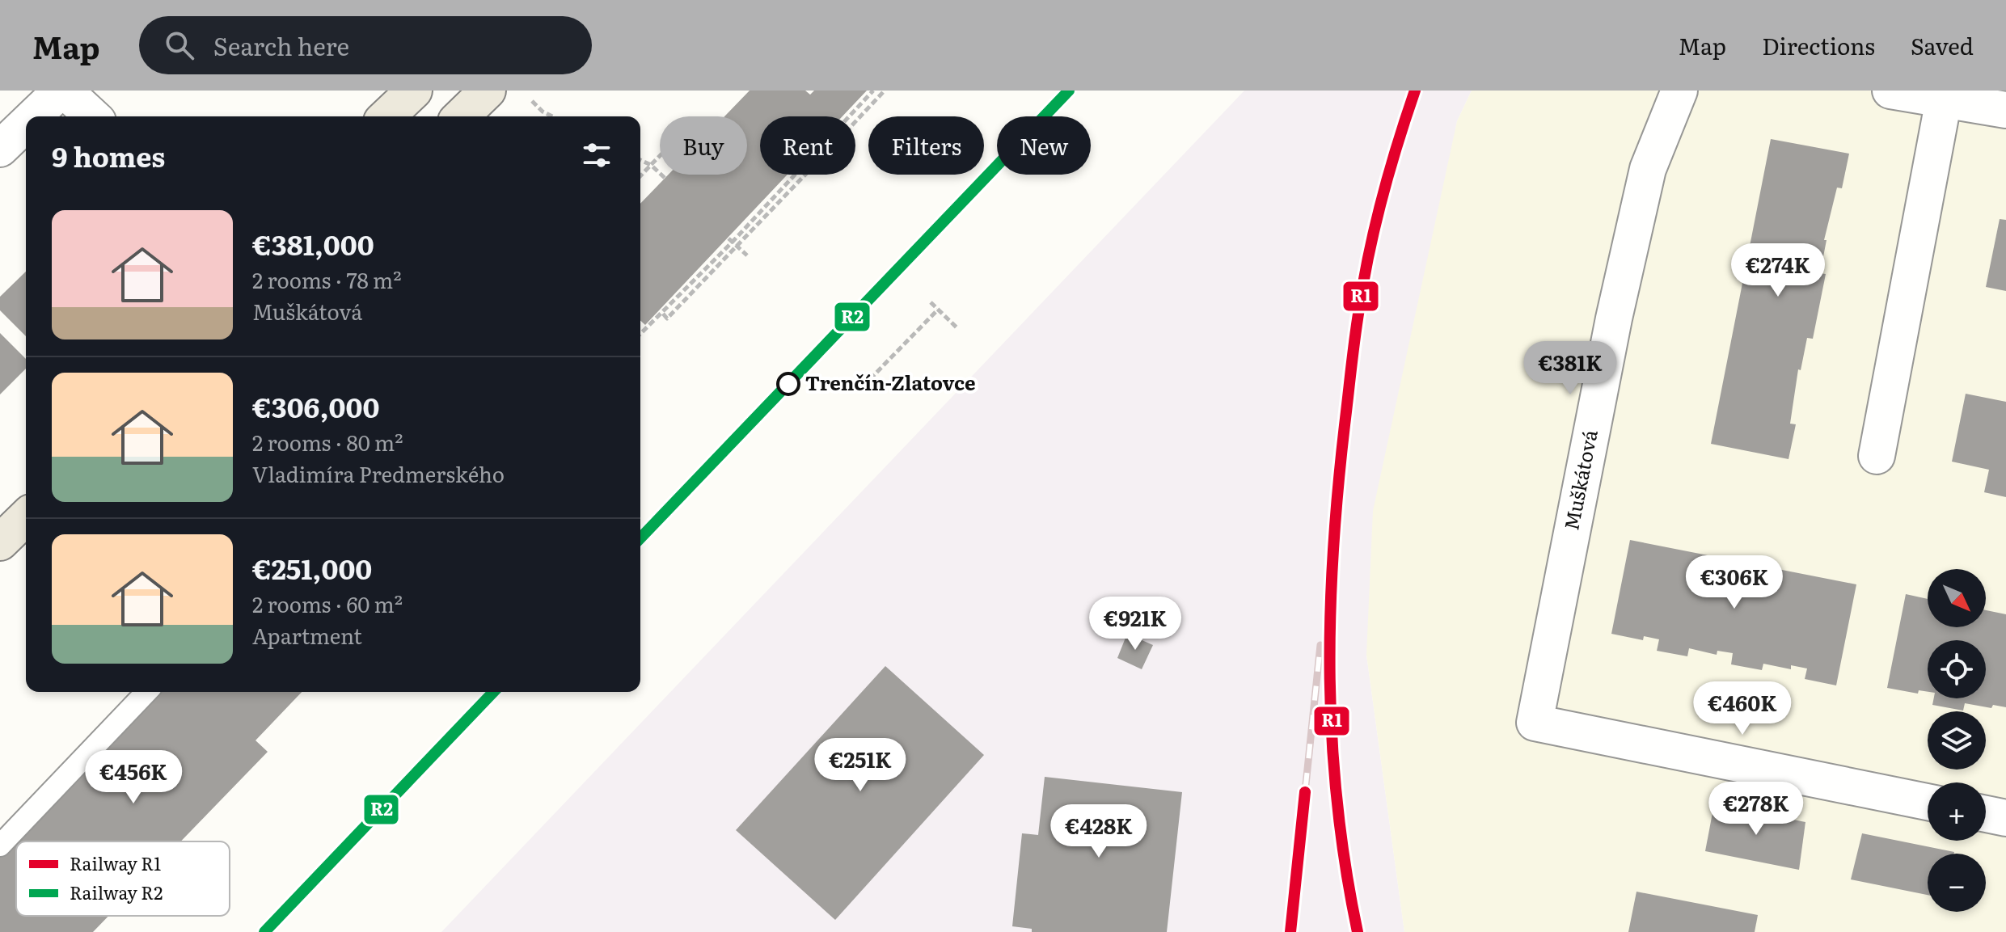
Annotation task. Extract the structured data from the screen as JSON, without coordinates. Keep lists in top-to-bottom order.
{
  "streets": {
    "street": ["Muškátová"]
  },
  "places": ["Trenčín-Zlatovce"],
  "lines": ["rail line R1", "rail line R2"],
  "legend": ["Railway R1", "Railway R2"],
  "north": "bottom right",
  "page": {
    "header": "Map",
    "search": "Search here",
    "nav": ["Map", "Directions", "Saved"],
    "chip": [
      "Buy",
      "Rent",
      "Filters",
      "New"
    ],
    "heading": "9 homes",
    "list": [
      {
        "name": "€381,000",
        "note": "2 rooms · 78 m² · Muškátová"
      },
      {
        "name": "€306,000",
        "note": "2 rooms · 80 m² · Vladimíra Predmerského"
      },
      {
        "name": "€251,000",
        "note": "2 rooms · 60 m² · Apartment"
      }
    ],
    "price": [
      "€274K",
      "€381K",
      "€306K",
      "€921K",
      "€460K",
      "€251K",
      "€456K",
      "€278K",
      "€428K"
    ],
    "map_buttons": ["+", "−"]
  }
}
